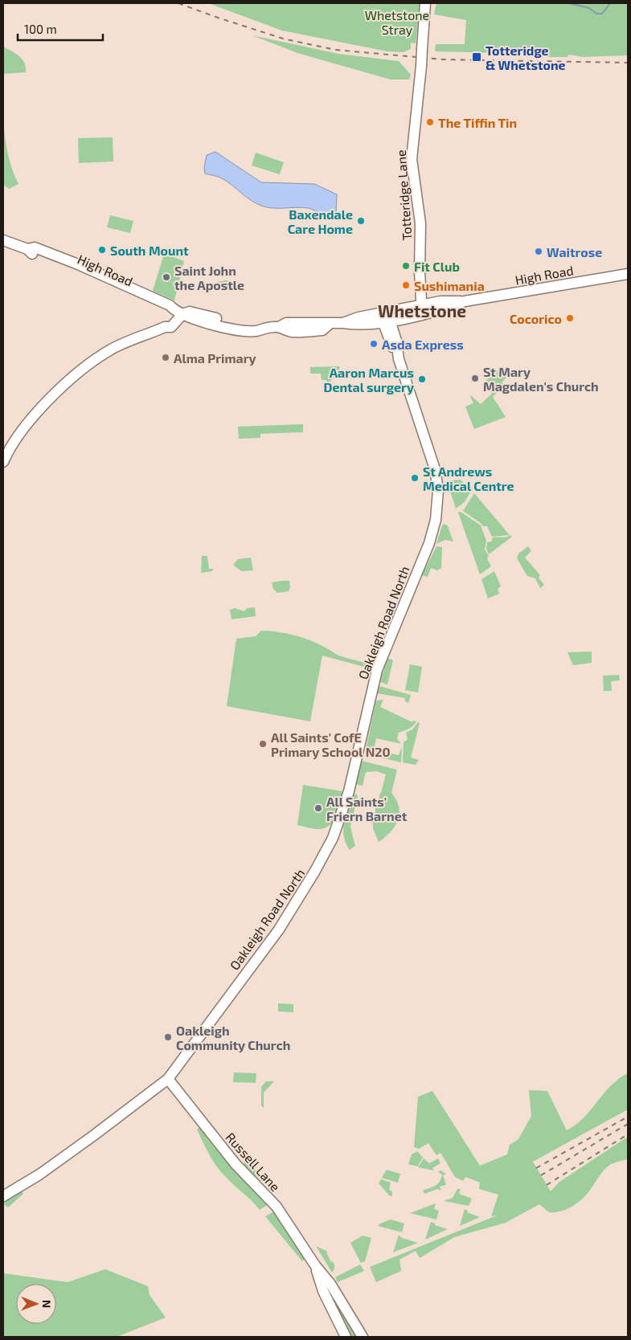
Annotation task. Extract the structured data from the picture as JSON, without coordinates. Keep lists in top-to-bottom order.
{
  "streets": {
    "main road": [
      "Totteridge Lane",
      "High Road",
      "Oakleigh Road North",
      "Russell Lane"
    ]
  },
  "crossings": [
    ["Totteridge Lane", "High Road"],
    ["High Road", "Oakleigh Road North"],
    ["Oakleigh Road North", "Russell Lane"]
  ],
  "districts": ["Whetstone"],
  "parks": ["Whetstone Stray"],
  "places": {
    "transit": ["Totteridge & Whetstone"],
    "other": [
      "The Tiffin Tin",
      "Baxendale Care Home",
      "South Mount",
      "Waitrose",
      "Fit Club",
      "Saint John the Apostle",
      "Sushimania",
      "Cocorico",
      "Asda Express",
      "Alma Primary",
      "St Mary Magdalen's Church",
      "Aaron Marcus Dental surgery",
      "St Andrews Medical Centre",
      "All Saints' CofE Primary School N20",
      "All Saints' Friern Barnet",
      "Oakleigh Community Church"
    ]
  },
  "scale_bar": "100 m",
  "north": "right"
}
